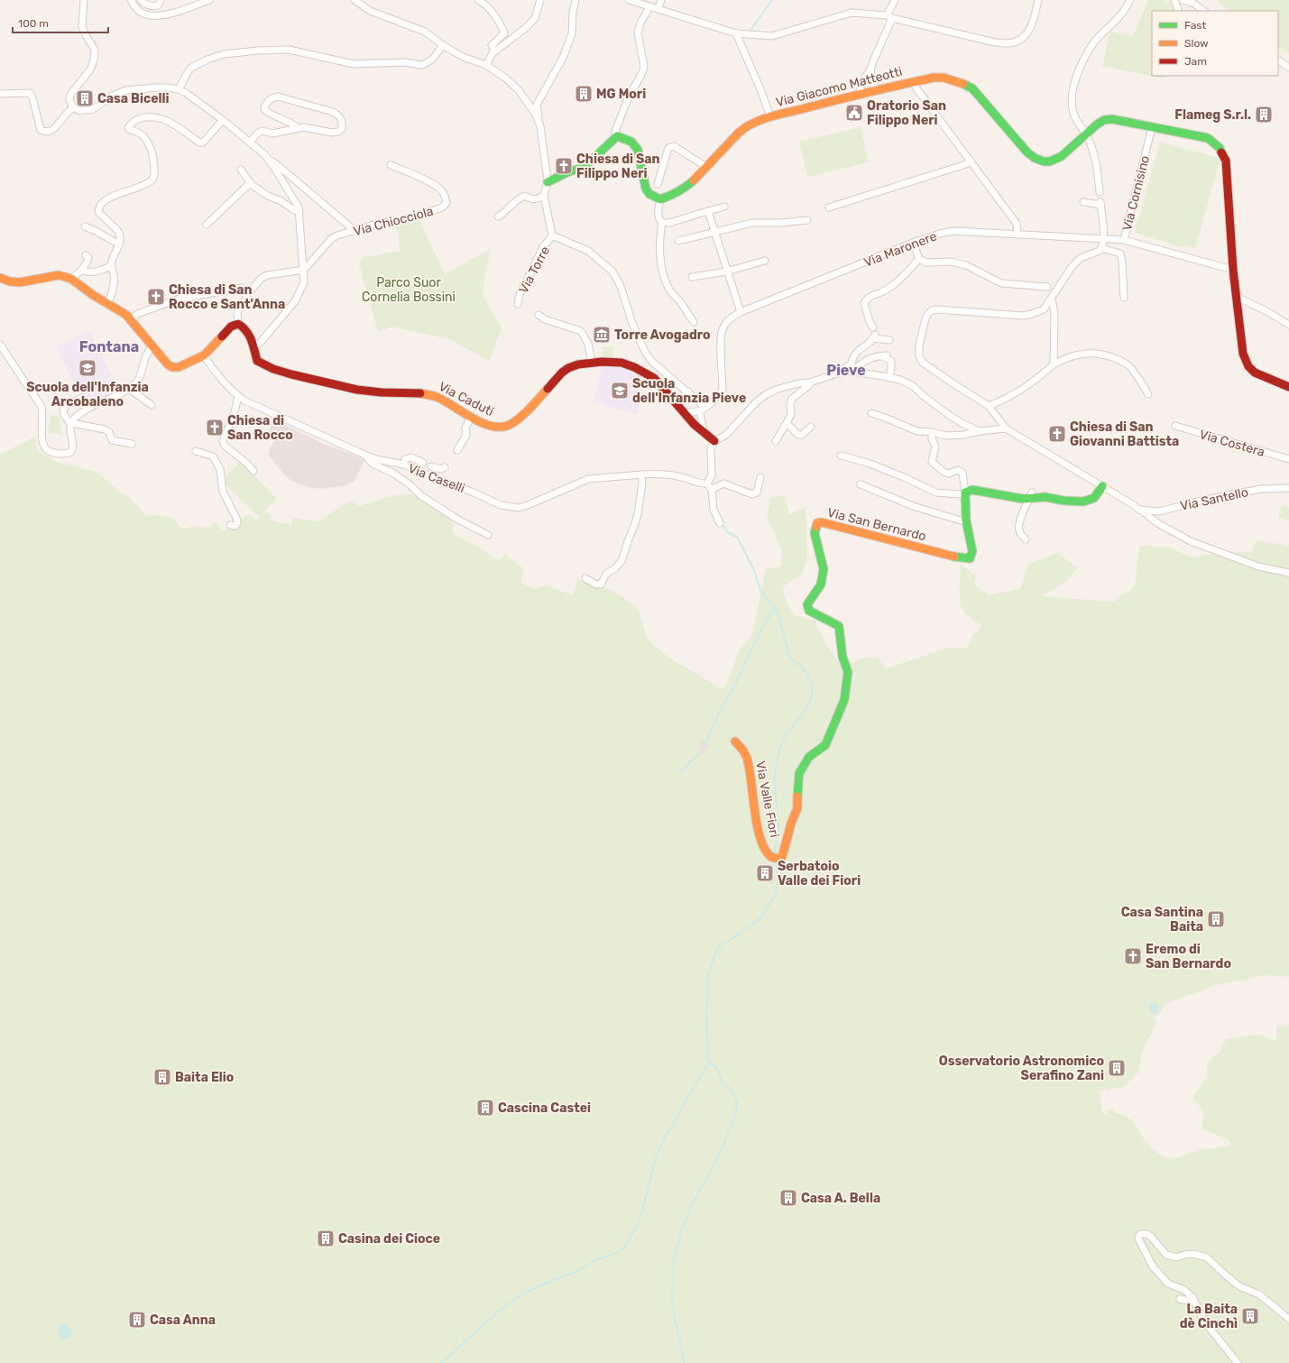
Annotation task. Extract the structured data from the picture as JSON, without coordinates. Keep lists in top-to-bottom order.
{
  "streets": {
    "street": [
      "Via Giacomo Matteotti",
      "Via Cornisino",
      "Via Chiocciola",
      "Via Maronere",
      "Via Torre",
      "Via Caduti",
      "Via Costera",
      "Via Caselli",
      "Via Santello",
      "Via San Bernardo",
      "Via Valle Fiori"
    ]
  },
  "crossings": [
    ["Via Giacomo Matteotti", "Via Cornisino"],
    ["Via Cornisino", "Via Maronere"],
    ["Via San Bernardo", "Via Valle Fiori"]
  ],
  "districts": ["Fontana", "Pieve"],
  "parks": ["Parco Suor Cornelia Bossini"],
  "places": {
    "building": [
      "MG Mori",
      "Casa Bicelli",
      "Flameg S.r.l.",
      "Serbatoio Valle dei Fiori",
      "Casa Santina Baita",
      "Osservatorio Astronomico Serafino Zani",
      "Baita Elio",
      "Cascina Castei",
      "Casa A. Bella",
      "Casina dei Cioce",
      "La Baita dè Cinchì",
      "Casa Anna"
    ],
    "public building": ["Oratorio San Filippo Neri"],
    "church": [
      "Chiesa di San Filippo Neri",
      "Chiesa di San Rocco e Sant'Anna",
      "Chiesa di San Rocco",
      "Chiesa di San Giovanni Battista",
      "Eremo di San Bernardo"
    ],
    "museum": ["Torre Avogadro"],
    "school or university": ["Scuola dell'Infanzia Arcobaleno", "Scuola dell'Infanzia Pieve"]
  },
  "legend": ["Fast", "Slow", "Jam"],
  "scale_bar": "100 m"
}
